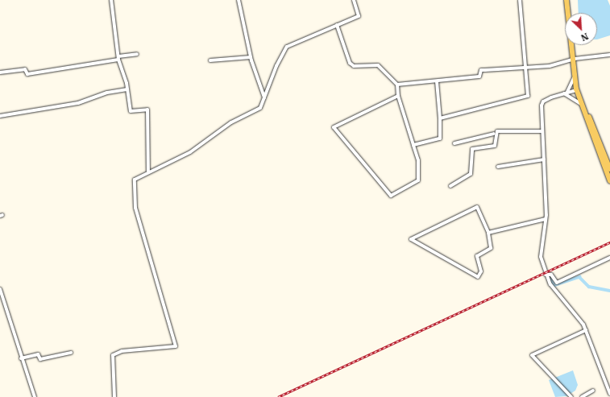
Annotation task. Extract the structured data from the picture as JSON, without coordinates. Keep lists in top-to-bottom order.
{
  "north": "bottom right"
}
